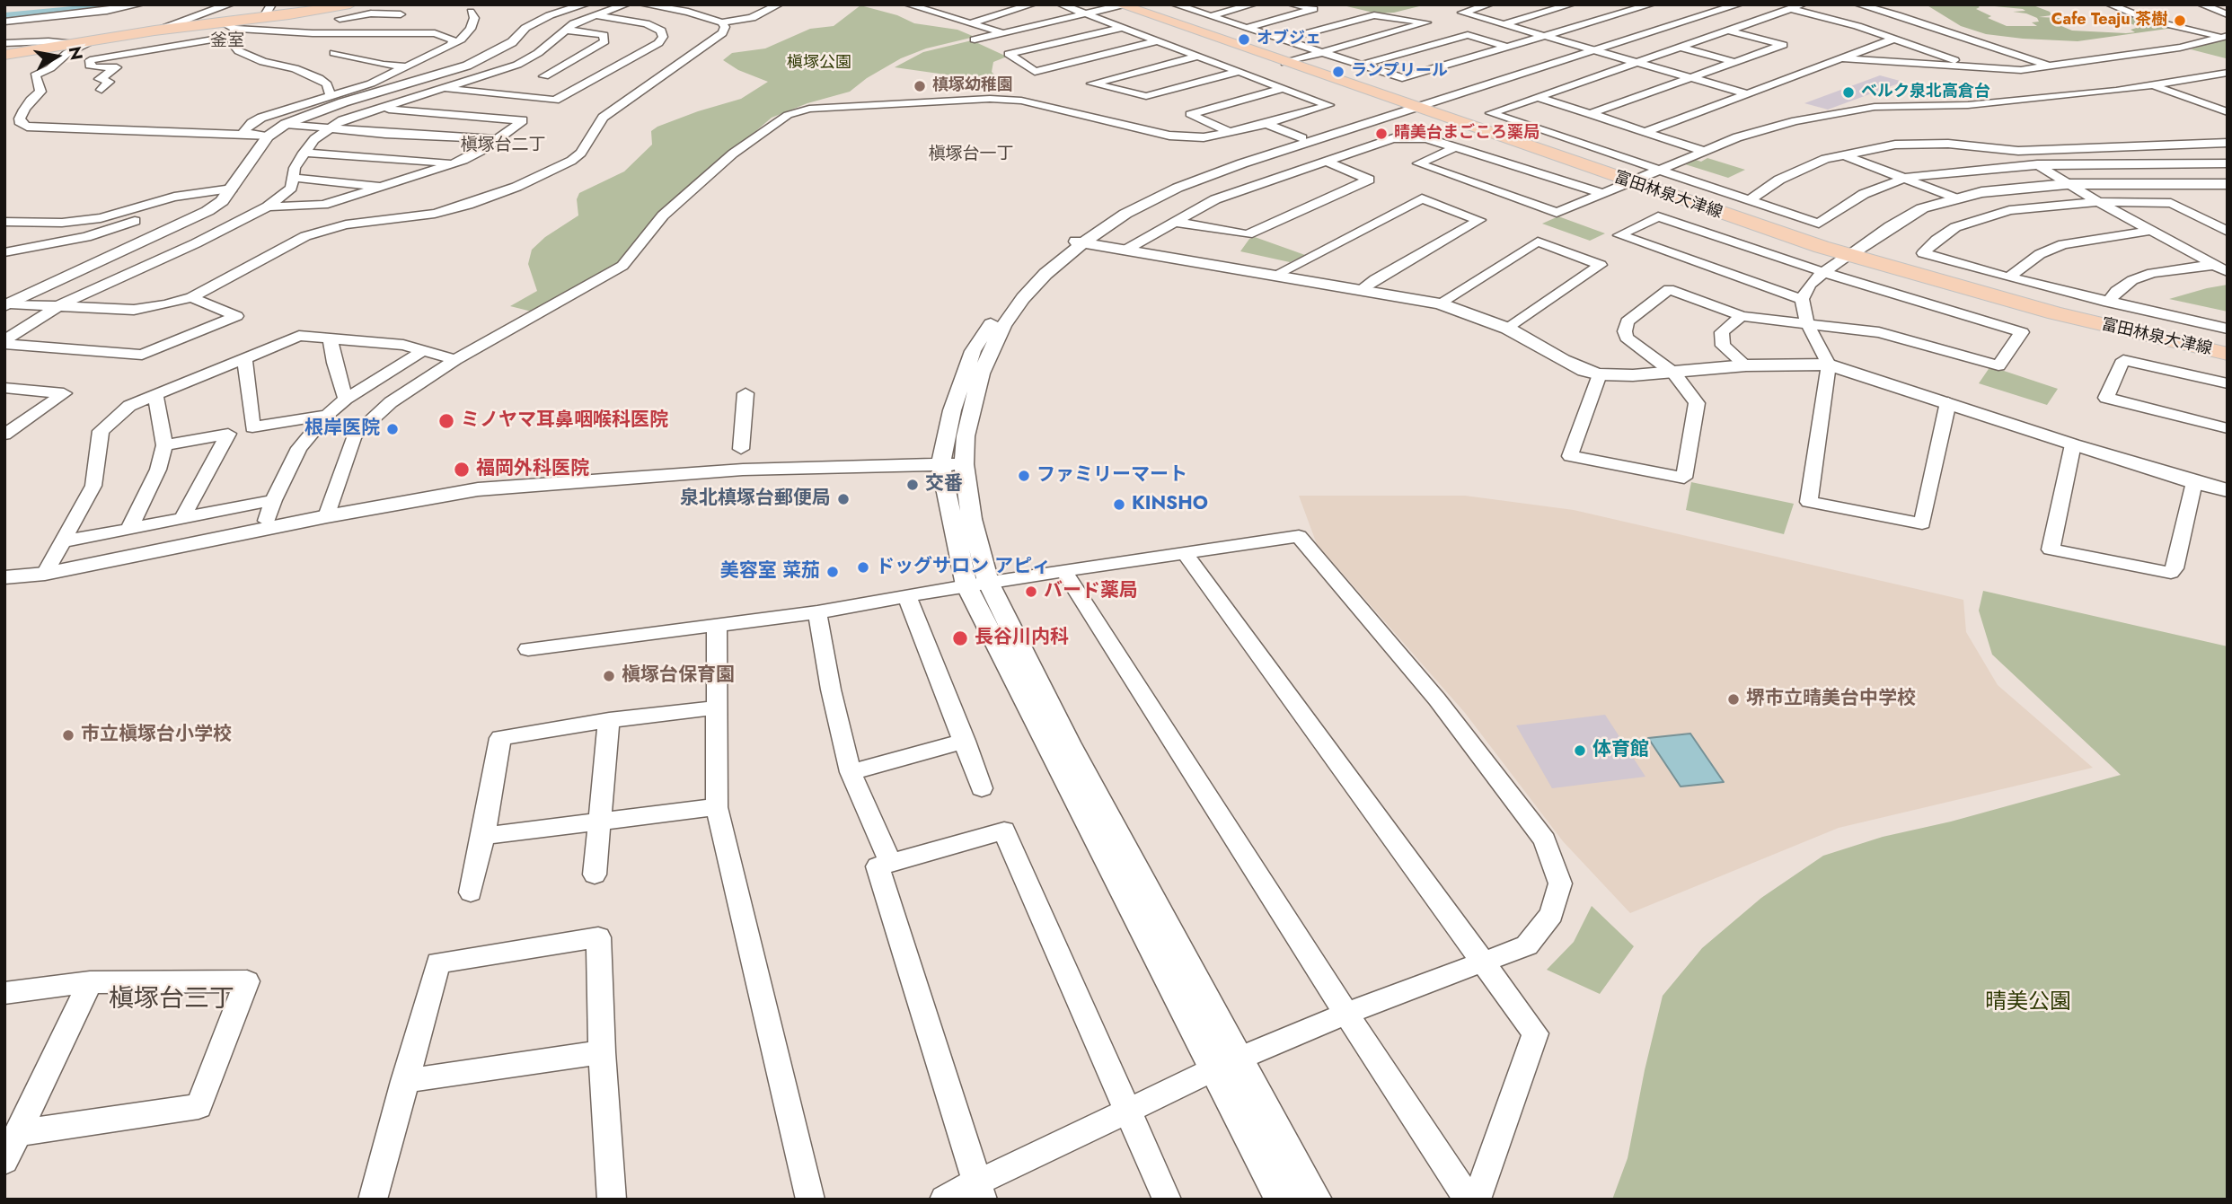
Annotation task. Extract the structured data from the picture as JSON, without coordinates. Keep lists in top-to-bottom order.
{
  "streets": {
    "main road": ["富田林泉大津線"]
  },
  "districts": [
    "釜室",
    "槇塚台二丁",
    "槇塚台一丁",
    "槇塚台三丁"
  ],
  "parks": ["槇塚公園", "晴美公園"],
  "places": [
    "Cafe Teaju 茶樹",
    "オブジェ",
    "ランプリール",
    "槙塚幼稚園",
    "ベルク泉北高倉台",
    "晴美台まごころ薬局",
    "ミノヤマ耳鼻咽喉科医院",
    "根岸医院",
    "福岡外科医院",
    "ファミリーマート",
    "交番",
    "泉北槙塚台郵便局",
    "KINSHO",
    "ドッグサロン アピィ",
    "美容室 菜茄",
    "バード薬局",
    "長谷川内科",
    "槇塚台保育園",
    "堺市立晴美台中学校",
    "市立槇塚台小学校",
    "体育館"
  ],
  "north": "right"
}
